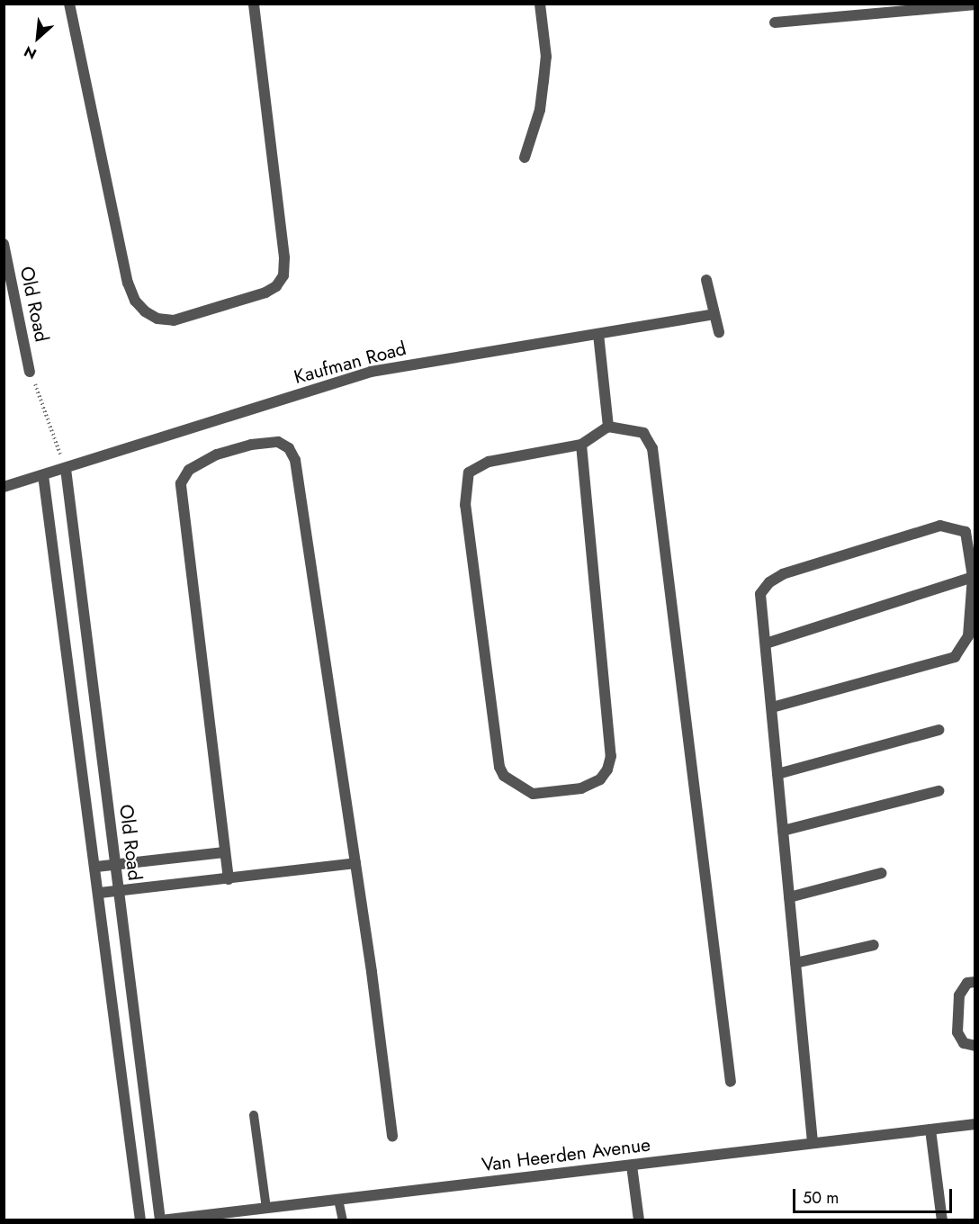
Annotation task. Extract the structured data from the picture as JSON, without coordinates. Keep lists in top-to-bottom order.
{
  "streets": {
    "street": ["Old Road", "Kaufman Road", "Van Heerden Avenue"]
  },
  "crossings": [
    ["Old Road", "Kaufman Road"],
    ["Old Road", "Van Heerden Avenue"]
  ],
  "scale_bar": "50 m",
  "north": "bottom left"
}
